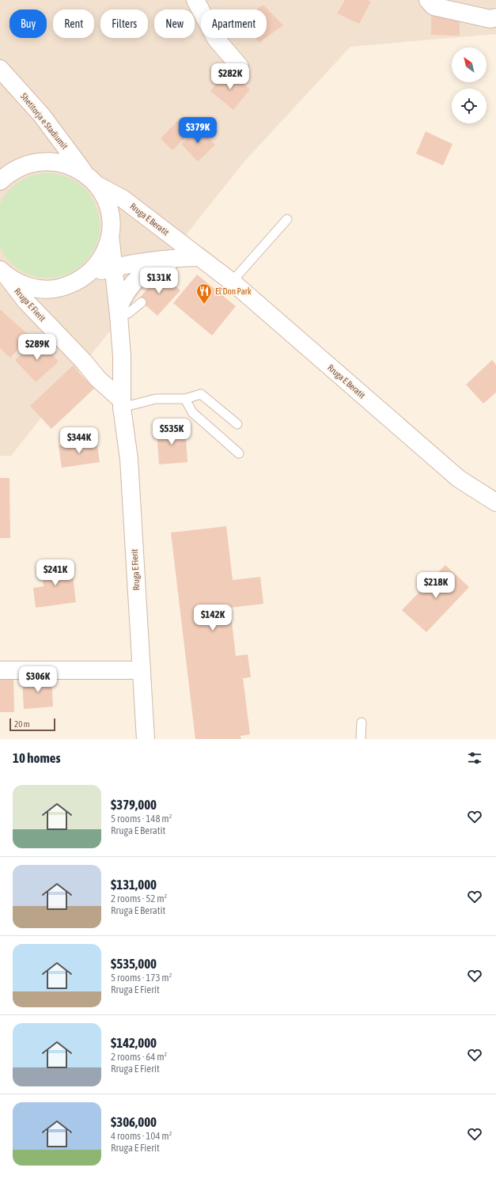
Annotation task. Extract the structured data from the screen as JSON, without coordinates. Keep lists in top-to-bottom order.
{
  "streets": {
    "main road": ["Shetitorja e Stadiumit", "Rruga E Beratit", "Rruga E Fierit"]
  },
  "crossings": [
    ["Shetitorja e Stadiumit", "Rruga E Beratit"],
    ["Shetitorja e Stadiumit", "Rruga E Fierit"]
  ],
  "places": {
    "restaurant": ["El'Don Park"]
  },
  "scale_bar": "20 m",
  "north": "top left",
  "page": {
    "chip": [
      "Buy",
      "Rent",
      "Filters",
      "New",
      "Apartment"
    ],
    "price": [
      "$282K",
      "$379K",
      "$131K",
      "$289K",
      "$535K",
      "$344K",
      "$241K",
      "$218K",
      "$142K",
      "$306K"
    ],
    "scale": "20 m",
    "heading": "10 homes",
    "list": [
      {
        "name": "$379,000",
        "note": "5 rooms · 148 m² · Rruga E Beratit"
      },
      {
        "name": "$131,000",
        "note": "2 rooms · 52 m² · Rruga E Beratit"
      },
      {
        "name": "$535,000",
        "note": "5 rooms · 173 m² · Rruga E Fierit"
      },
      {
        "name": "$142,000",
        "note": "2 rooms · 64 m² · Rruga E Fierit"
      },
      {
        "name": "$306,000",
        "note": "4 rooms · 104 m² · Rruga E Fierit"
      }
    ]
  }
}
